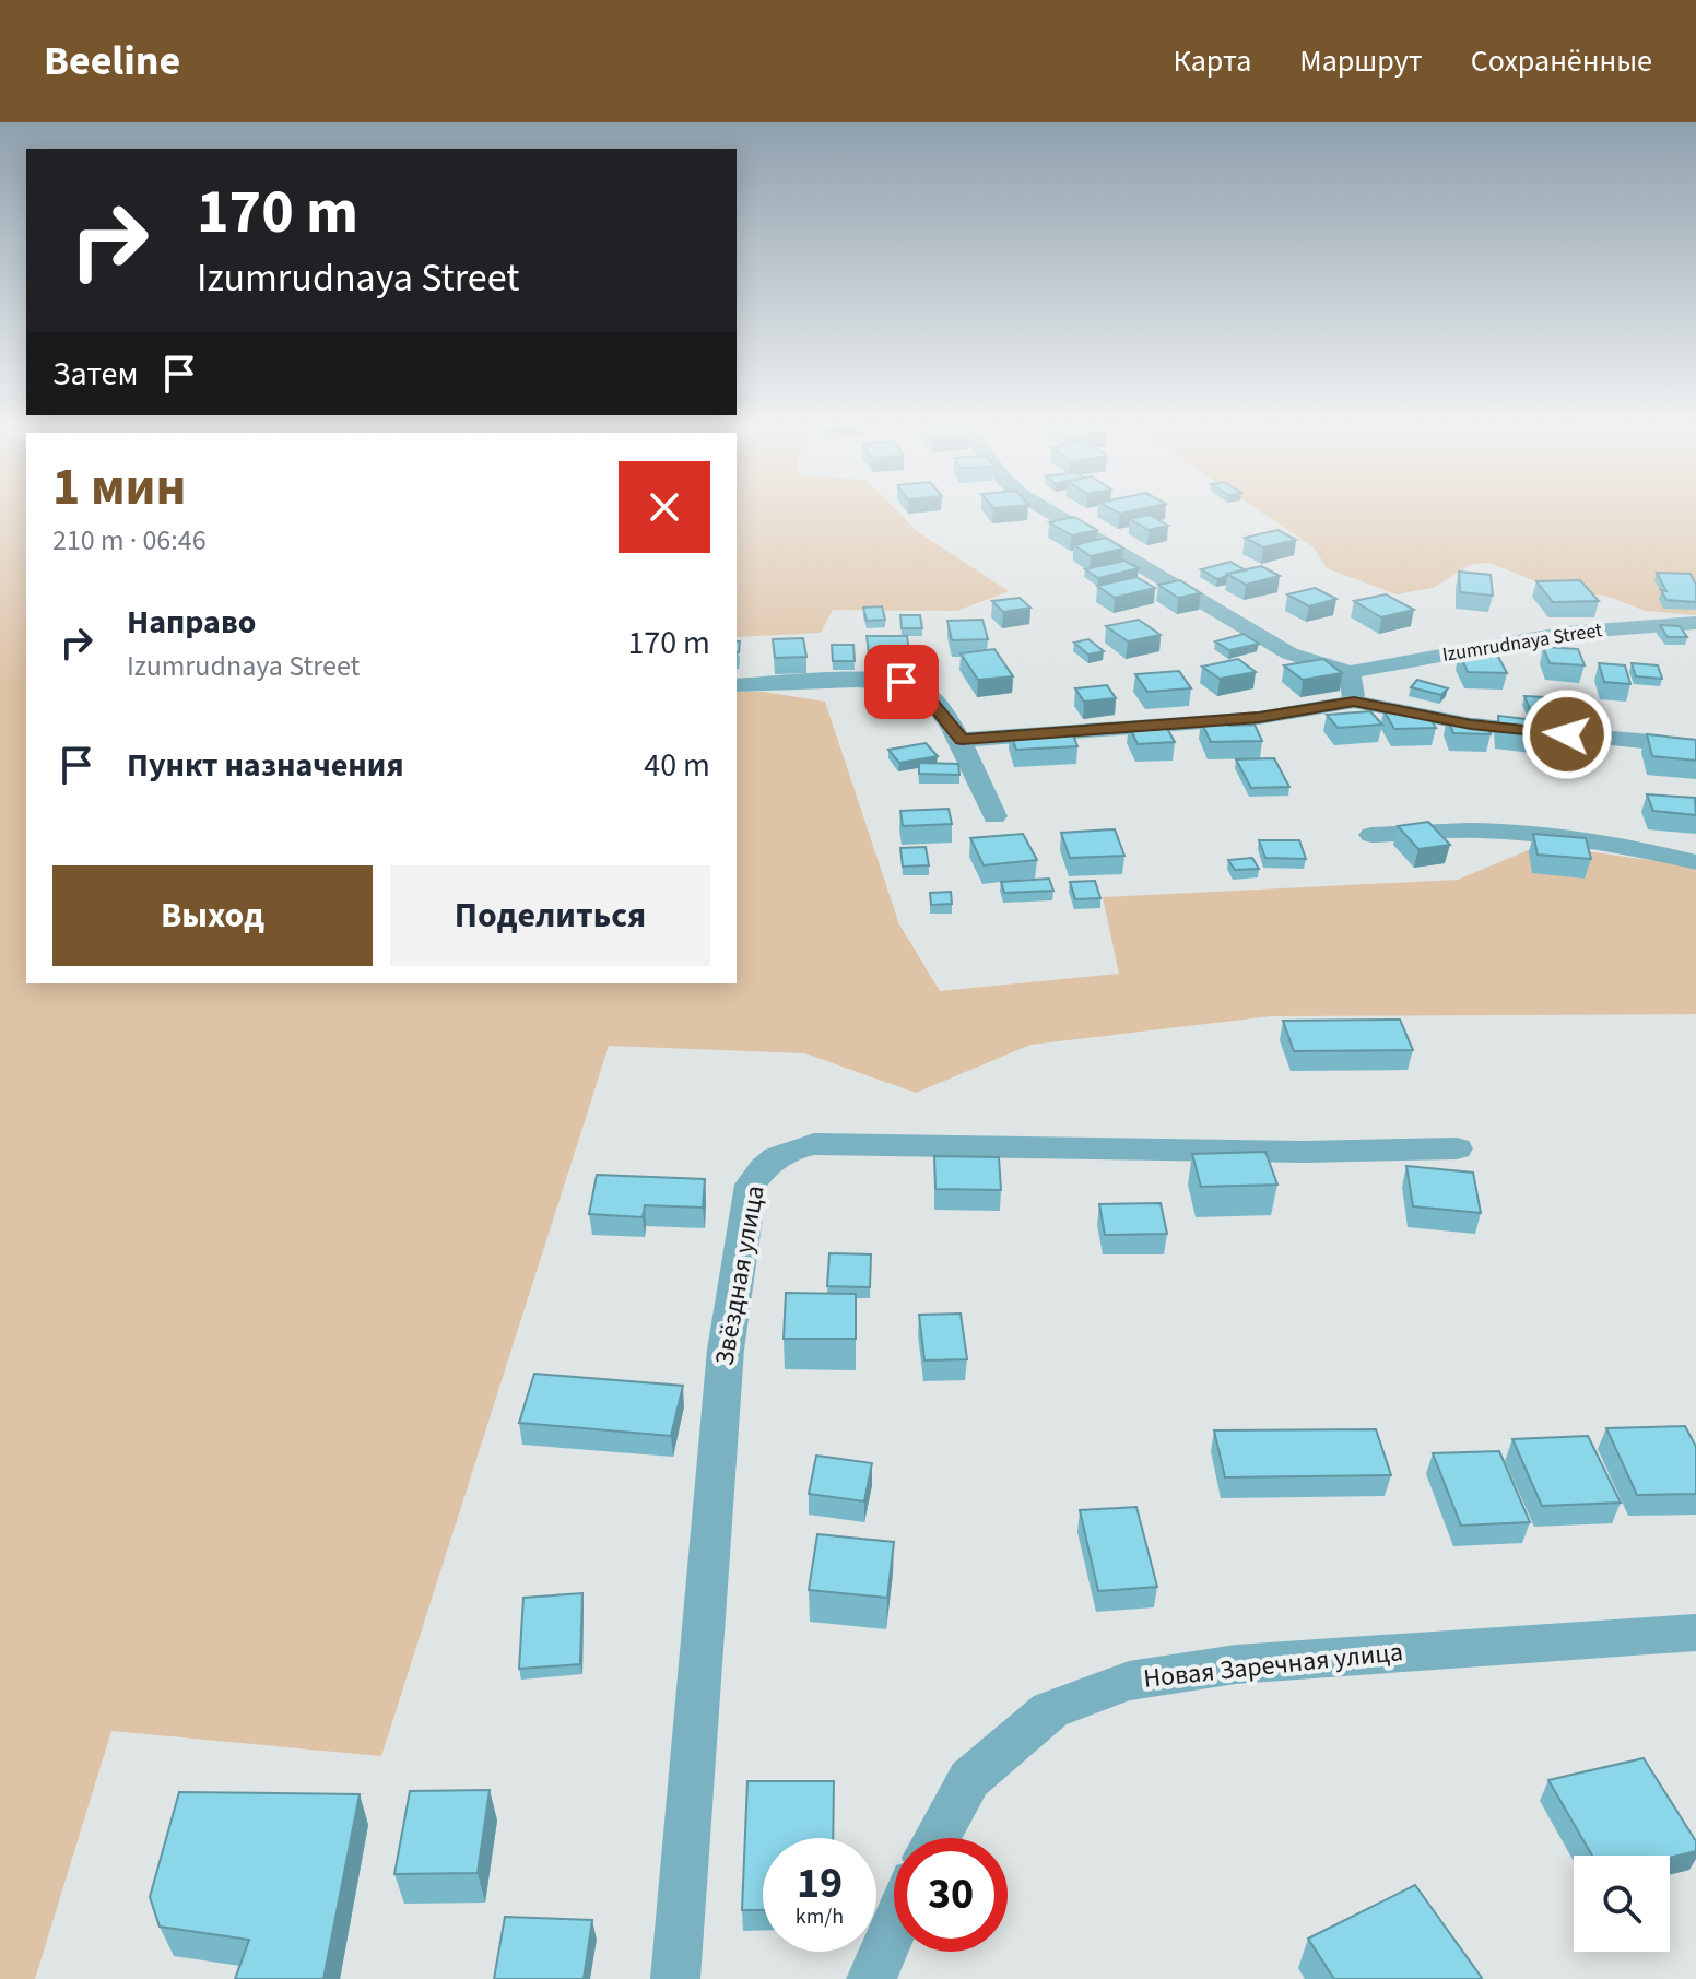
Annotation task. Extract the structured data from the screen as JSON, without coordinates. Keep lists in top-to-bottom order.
{
  "streets": {
    "street": ["Izumrudnaya Street", "Звёздная улица", "Новая Заречная улица"]
  },
  "page": {
    "header": "Beeline",
    "nav": ["Карта", "Маршрут", "Сохранённые"],
    "turn": ["170 m", "Izumrudnaya Street"],
    "then": "Затем",
    "heading": ["1 мин", "210 m · 06:46"],
    "list": [
      {
        "name": "Направо",
        "note": "Izumrudnaya Street",
        "value": "170 m"
      },
      {
        "name": "Пункт назначения",
        "value": "40 m"
      }
    ],
    "buttons": ["Выход", "Поделиться"],
    "speed": "19 km/h",
    "limit": "30"
  }
}
